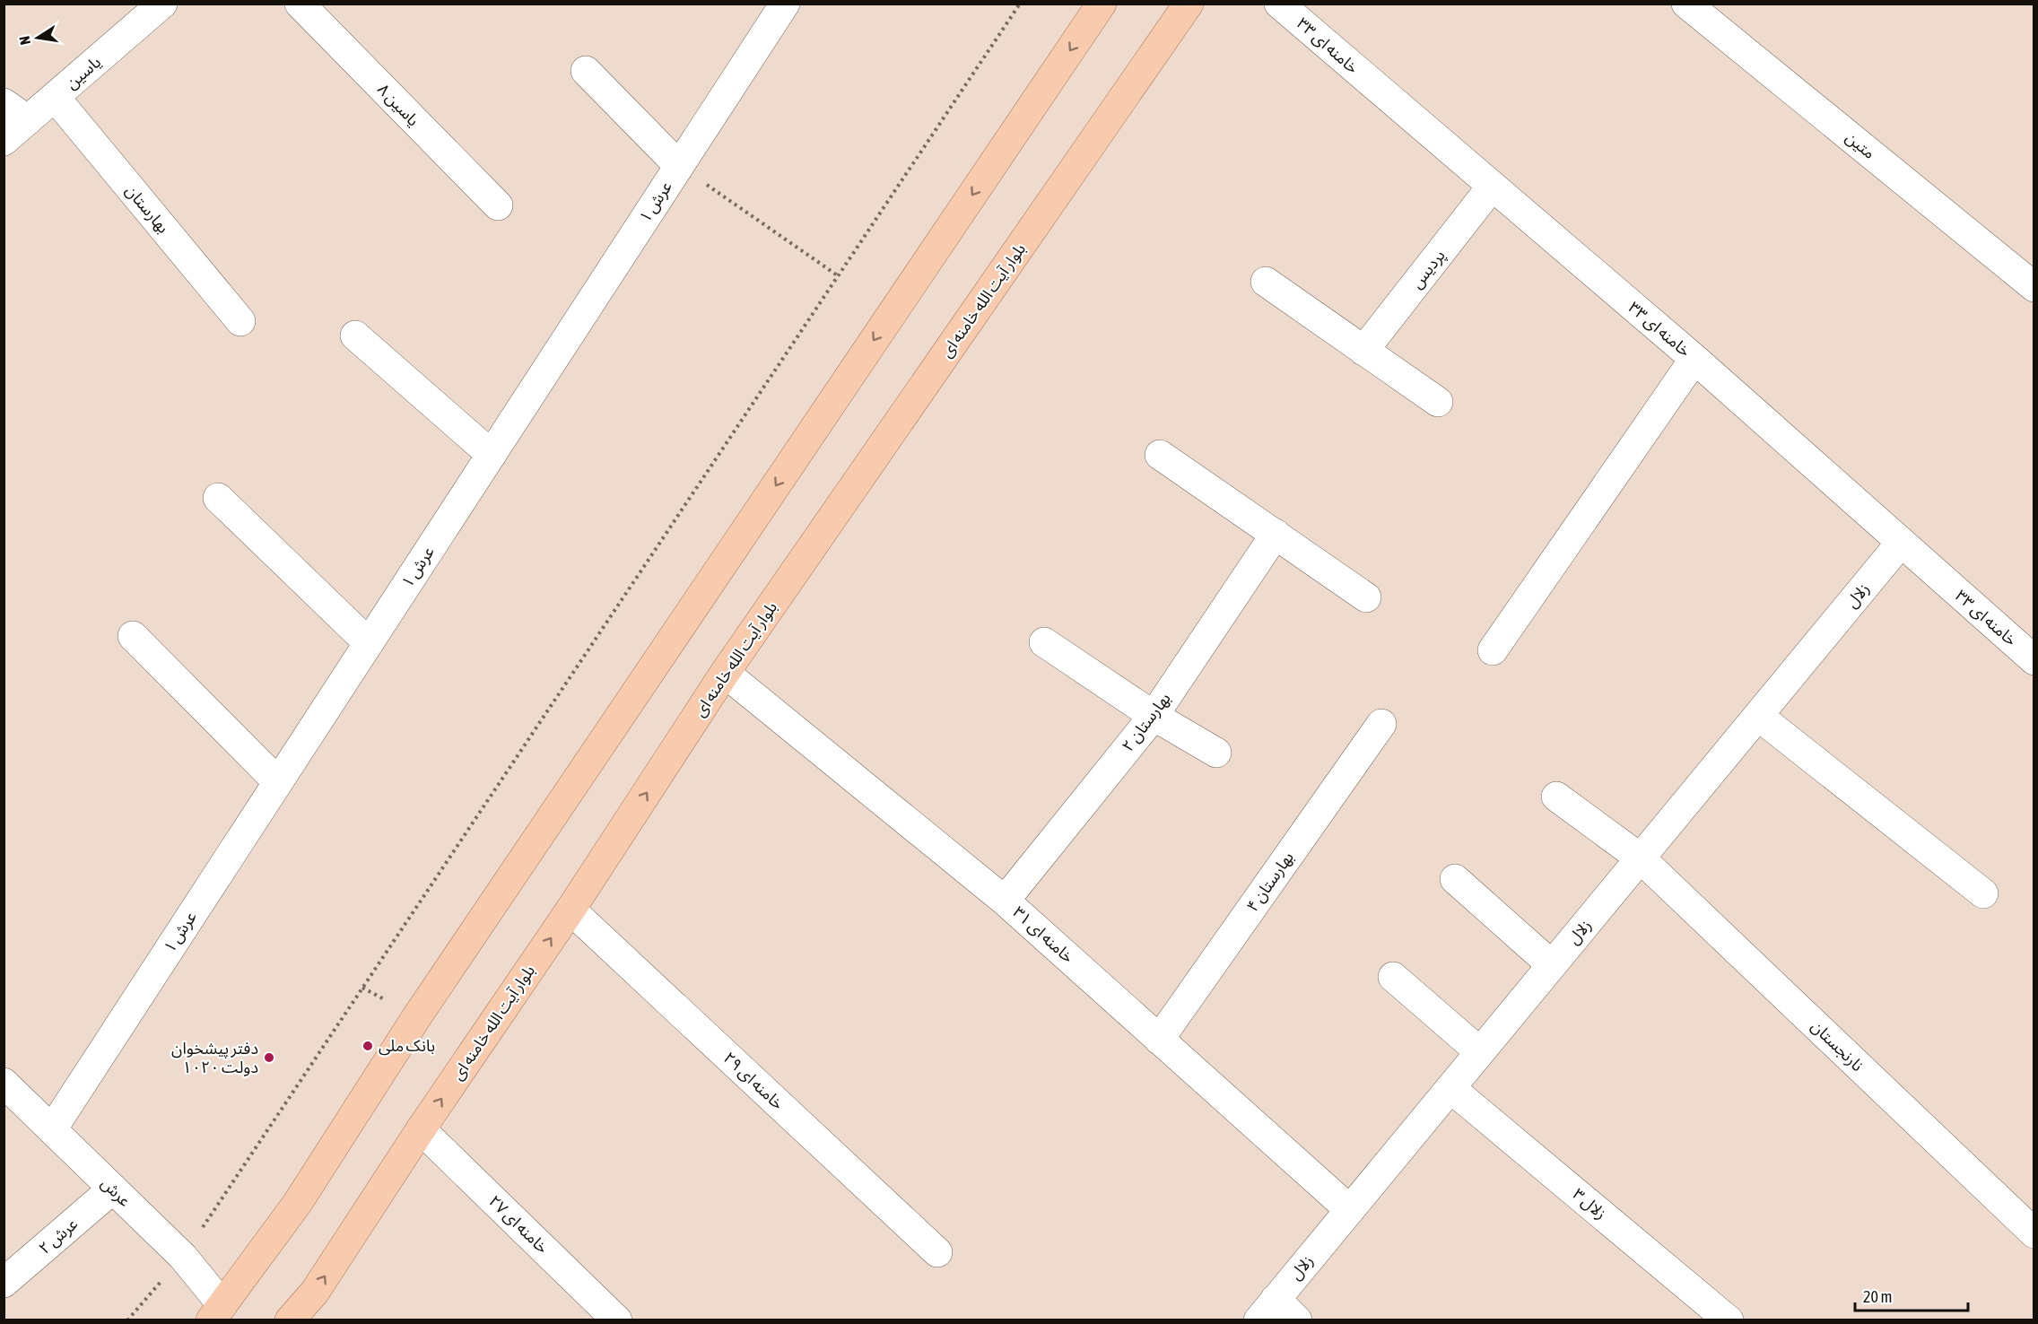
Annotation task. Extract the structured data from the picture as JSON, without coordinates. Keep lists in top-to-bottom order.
{
  "streets": {
    "main road": ["بلوار آیت الله خامنه ای"],
    "street": [
      "خامنه ای ۳۳",
      "یاسین",
      "یاسین ۸",
      "متین",
      "عرش ۱",
      "بهارستان",
      "پردیس",
      "زلال",
      "بهارستان ۲",
      "بهارستان ۴",
      "خامنه ای ۳۱",
      "نارنجستان",
      "خامنه ای ۲۹",
      "عرش",
      "۳ زلال",
      "خامنه ای ۲۷",
      "عرش ۲"
    ]
  },
  "crossings": [
    ["خامنه ای ۳۳", "پردیس"],
    ["خامنه ای ۳۳", "زلال"],
    ["یاسین", "بهارستان"],
    ["عرش ۱", "عرش"],
    ["بلوار آیت الله خامنه ای", "خامنه ای ۳۱"],
    ["بلوار آیت الله خامنه ای", "خامنه ای ۲۹"],
    ["بلوار آیت الله خامنه ای", "خامنه ای ۲۷"],
    ["زلال", "خامنه ای ۳۱"],
    ["زلال", "نارنجستان"],
    ["زلال", "۳ زلال"],
    ["بهارستان ۲", "خامنه ای ۳۱"],
    ["بهارستان ۴", "خامنه ای ۳۱"],
    ["عرش", "عرش ۲"]
  ],
  "places": ["بانک ملی", "دفتر پیشخوان دولت ۱۰۲۰"],
  "scale_bar": "20 m",
  "north": "left"
}
